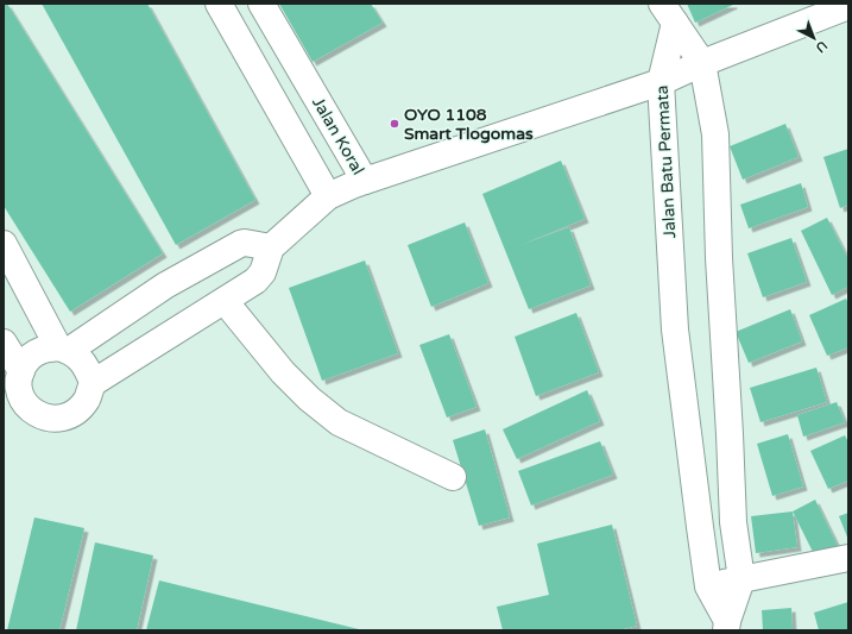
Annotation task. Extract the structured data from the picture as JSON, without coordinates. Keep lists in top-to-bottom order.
{
  "streets": {
    "street": ["Jalan Koral", "Jalan Batu Permata"]
  },
  "crossings": [
    ["Jalan Koral", "Jalan Batu Permata"]
  ],
  "places": ["OYO 1108 Smart Tlogomas"],
  "north": "bottom right"
}
